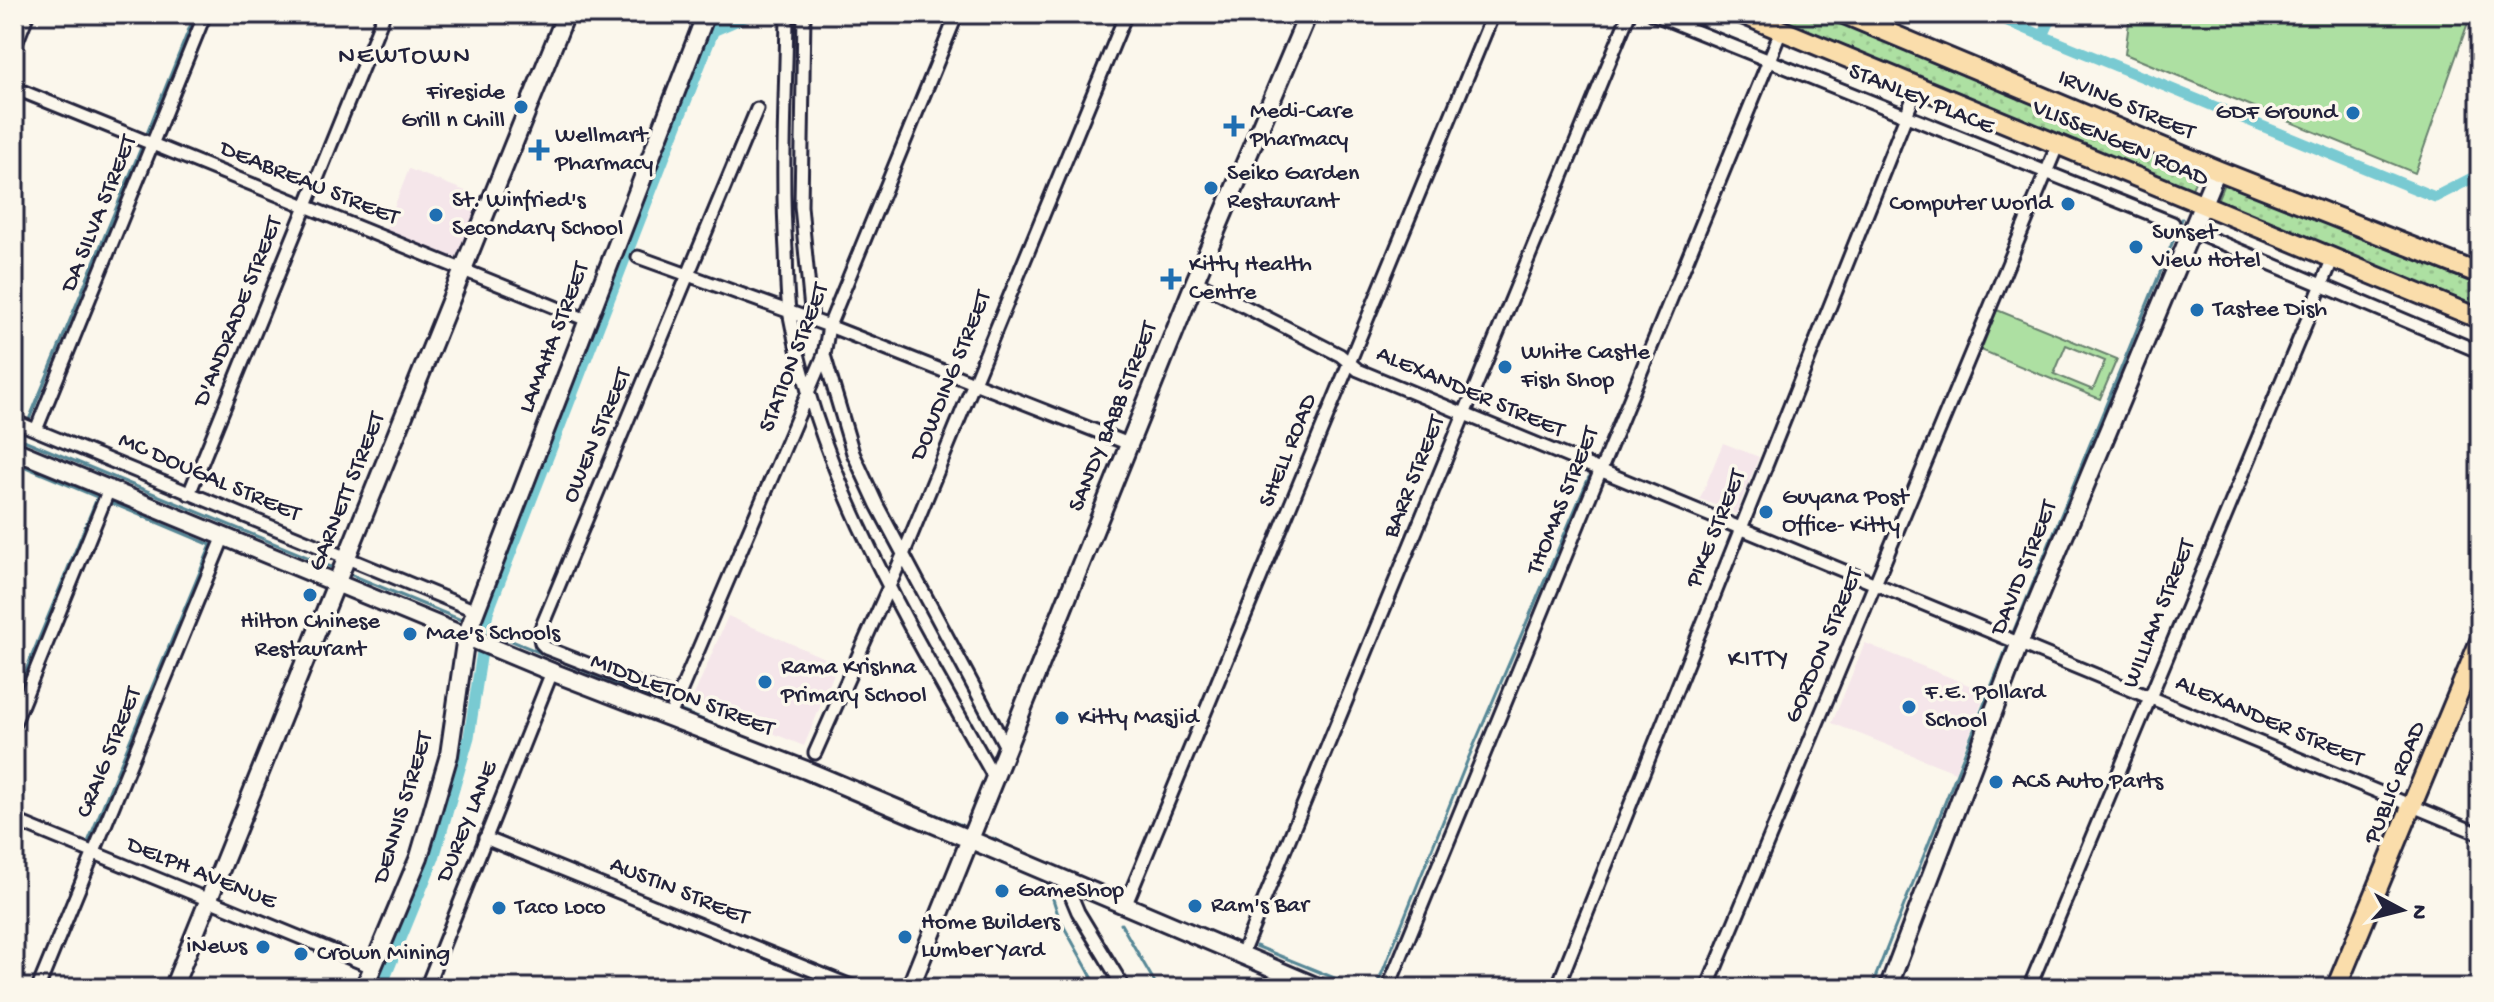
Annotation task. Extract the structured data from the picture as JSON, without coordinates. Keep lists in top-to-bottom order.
{
  "streets": {
    "main road": ["IRVING STREET", "VLISSENGEN ROAD", "PUBLIC ROAD"],
    "street": [
      "STANLEY PLACE",
      "DEABREAU STREET",
      "DA SILVA STREET",
      "D'ANDRADE STREET",
      "LAMAHA STREET",
      "STATION STREET",
      "DOWDING STREET",
      "ALEXANDER STREET",
      "SANDY BABB STREET",
      "OWEN STREET",
      "SHELL ROAD",
      "BARR STREET",
      "MC DOUGAL STREET",
      "GARNETT STREET",
      "THOMAS STREET",
      "PIKE STREET",
      "DAVID STREET",
      "WILLIAM STREET",
      "GORDON STREET",
      "MIDDLETON STREET",
      "CRAIG STREET",
      "DENNIS STREET",
      "DUREY LANE",
      "DELPH AVENUE",
      "AUSTIN STREET"
    ]
  },
  "crossings": [
    ["STANLEY PLACE", "THOMAS STREET"],
    ["STANLEY PLACE", "PIKE STREET"],
    ["STANLEY PLACE", "GORDON STREET"],
    ["IRVING STREET", "DAVID STREET"],
    ["VLISSENGEN ROAD", "THOMAS STREET"],
    ["VLISSENGEN ROAD", "PIKE STREET"],
    ["VLISSENGEN ROAD", "DAVID STREET"],
    ["VLISSENGEN ROAD", "WILLIAM STREET"],
    ["VLISSENGEN ROAD", "GORDON STREET"],
    ["DEABREAU STREET", "DA SILVA STREET"],
    ["DEABREAU STREET", "D'ANDRADE STREET"],
    ["DEABREAU STREET", "LAMAHA STREET"],
    ["DEABREAU STREET", "GARNETT STREET"],
    ["DA SILVA STREET", "MC DOUGAL STREET"],
    ["D'ANDRADE STREET", "MC DOUGAL STREET"],
    ["LAMAHA STREET", "MC DOUGAL STREET"],
    ["LAMAHA STREET", "MIDDLETON STREET"],
    ["LAMAHA STREET", "DENNIS STREET"],
    ["STATION STREET", "OWEN STREET"],
    ["STATION STREET", "MIDDLETON STREET"],
    ["ALEXANDER STREET", "SANDY BABB STREET"],
    ["ALEXANDER STREET", "SHELL ROAD"],
    ["ALEXANDER STREET", "BARR STREET"],
    ["ALEXANDER STREET", "THOMAS STREET"],
    ["ALEXANDER STREET", "PIKE STREET"],
    ["ALEXANDER STREET", "DAVID STREET"],
    ["ALEXANDER STREET", "WILLIAM STREET"],
    ["ALEXANDER STREET", "GORDON STREET"],
    ["ALEXANDER STREET", "PUBLIC ROAD"],
    ["SANDY BABB STREET", "MIDDLETON STREET"],
    ["SHELL ROAD", "MIDDLETON STREET"],
    ["BARR STREET", "MIDDLETON STREET"],
    ["MC DOUGAL STREET", "GARNETT STREET"],
    ["GARNETT STREET", "MIDDLETON STREET"],
    ["GARNETT STREET", "DELPH AVENUE"],
    ["MIDDLETON STREET", "CRAIG STREET"],
    ["MIDDLETON STREET", "DENNIS STREET"],
    ["MIDDLETON STREET", "DUREY LANE"],
    ["CRAIG STREET", "DELPH AVENUE"],
    ["DENNIS STREET", "DELPH AVENUE"],
    ["DUREY LANE", "AUSTIN STREET"]
  ],
  "districts": ["NEWTOWN", "KITTY"],
  "places": {
    "other": [
      "Fireside Grill n Chill",
      "GDF Ground",
      "Seiko Garden Restaurant",
      "Computer World",
      "St. Winfried's Secondary School",
      "Sunset View Hotel",
      "Tastee Dish",
      "White Castle Fish Shop",
      "Guyana Post Office- Kitty",
      "Hilton Chinese Restaurant",
      "Mae's Schools",
      "Rama Krishna Primary School",
      "F.E. Pollard School",
      "Kitty Masjid",
      "ACS Auto Parts",
      "GameShop",
      "Ram's Bar",
      "Taco Loco",
      "Home Builders Lumber Yard",
      "iNews",
      "Crown Mining"
    ],
    "health": ["Medi-Care Pharmacy", "Wellmart Pharmacy", "Kitty Health Centre"]
  },
  "north": "right"
}
